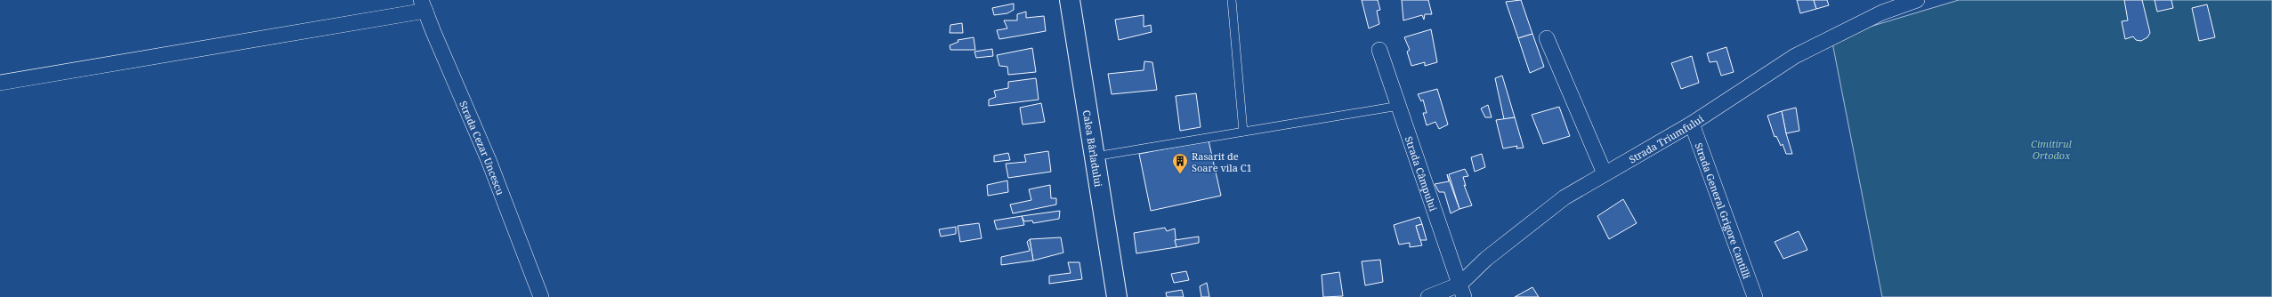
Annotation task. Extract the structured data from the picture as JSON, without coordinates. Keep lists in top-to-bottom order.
{
  "streets": {
    "main road": ["Calea Bârladului"],
    "street": [
      "Strada Triumfului",
      "Strada Cezar Uncescu",
      "Strada Câmpului",
      "Strada General Grigore Cantilli"
    ]
  },
  "crossings": [
    ["Strada Triumfului", "Strada Câmpului"],
    ["Strada Triumfului", "Strada General Grigore Cantilli"]
  ],
  "parks": ["Cimitirul Ortodox"],
  "places": {
    "building": ["Rasarit de Soare vila C1"]
  }
}
